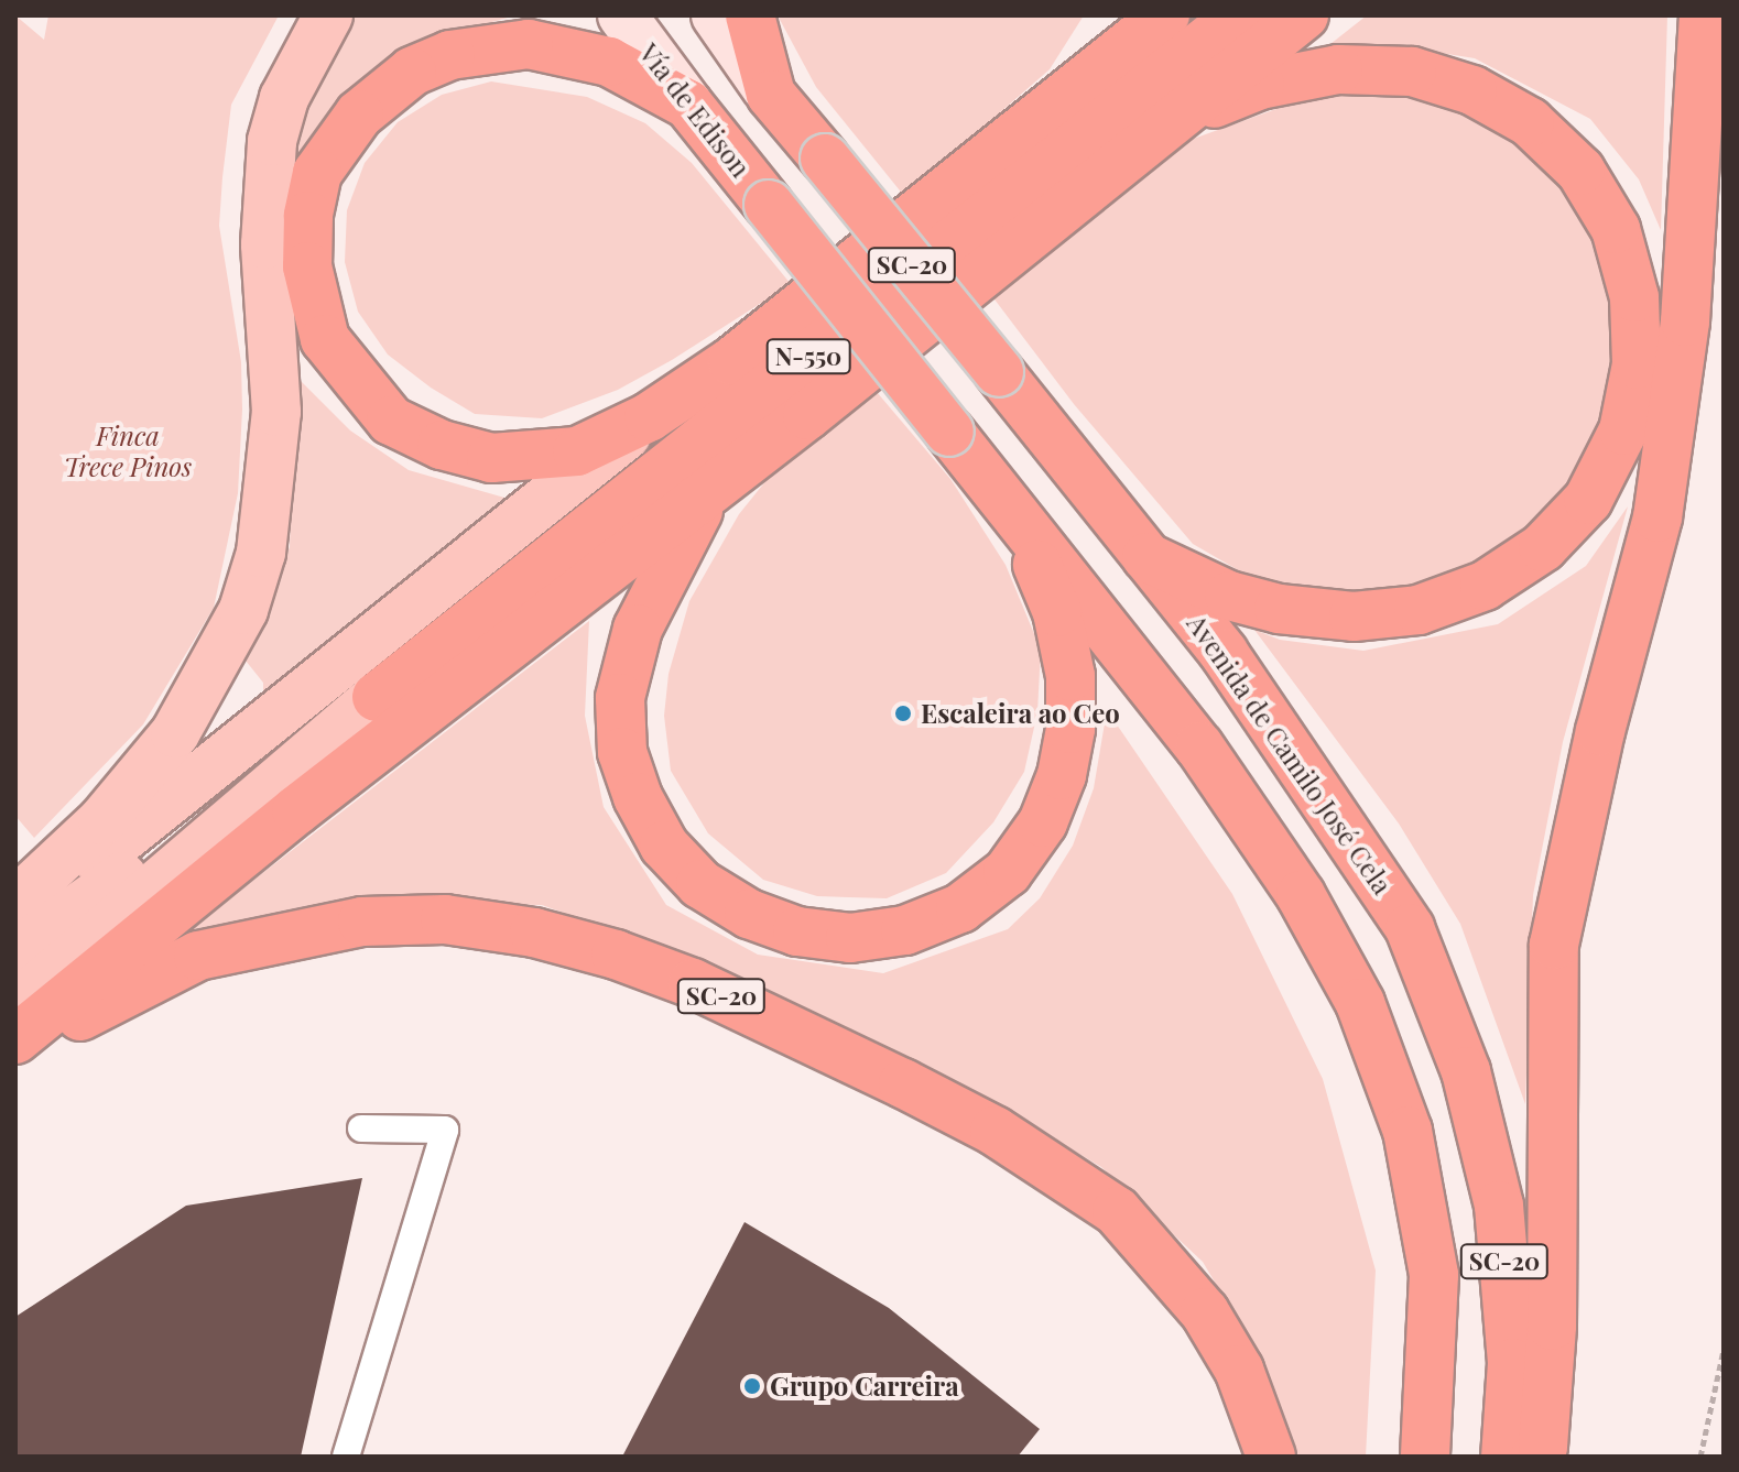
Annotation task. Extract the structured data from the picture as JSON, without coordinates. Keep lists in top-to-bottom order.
{
  "streets": {
    "highway": [
      "Vía de Edison",
      "SC-20",
      "N-550",
      "Avenida de Camilo José Cela"
    ]
  },
  "crossings": [
    ["Vía de Edison", "SC-20"]
  ],
  "parks": ["Finca Trece Pinos"],
  "places": ["Escaleira ao Ceo", "Grupo Carreira"]
}
